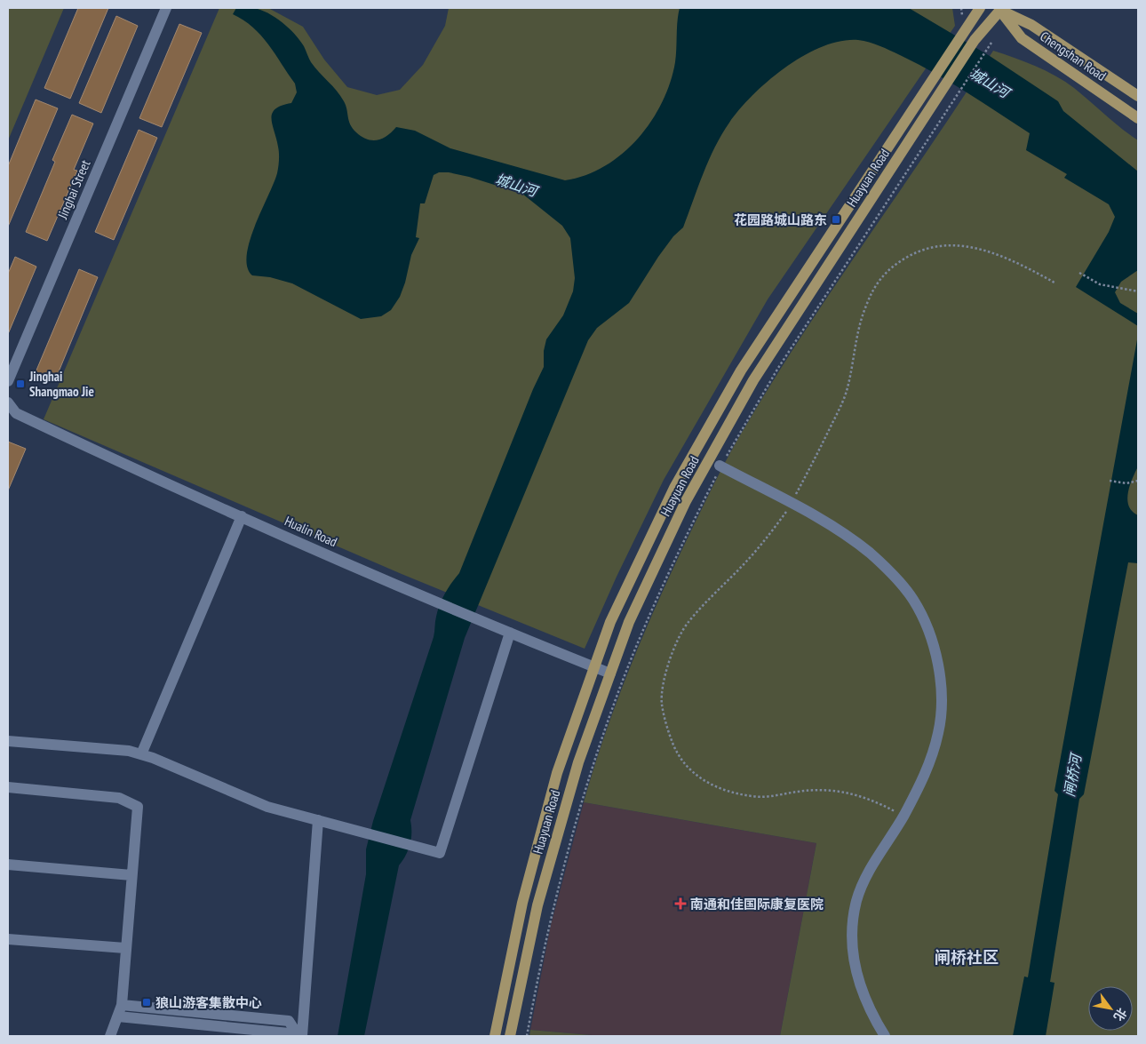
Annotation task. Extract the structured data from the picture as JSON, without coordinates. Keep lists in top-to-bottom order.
{
  "streets": {
    "main road": ["Chengshan Road", "Huayuan Road"],
    "street": ["Jinghai Street", "Hualin Road"]
  },
  "crossings": [
    ["Chengshan Road", "Huayuan Road"],
    ["Huayuan Road", "Hualin Road"]
  ],
  "districts": ["闸桥社区"],
  "water": ["城山河", "闸桥河"],
  "places": {
    "transit": ["花园路城山路东", "Jinghai Shangmao Jie", "狼山游客集散中心"],
    "health": ["南通和佳国际康复医院"]
  },
  "north": "bottom right"
}
